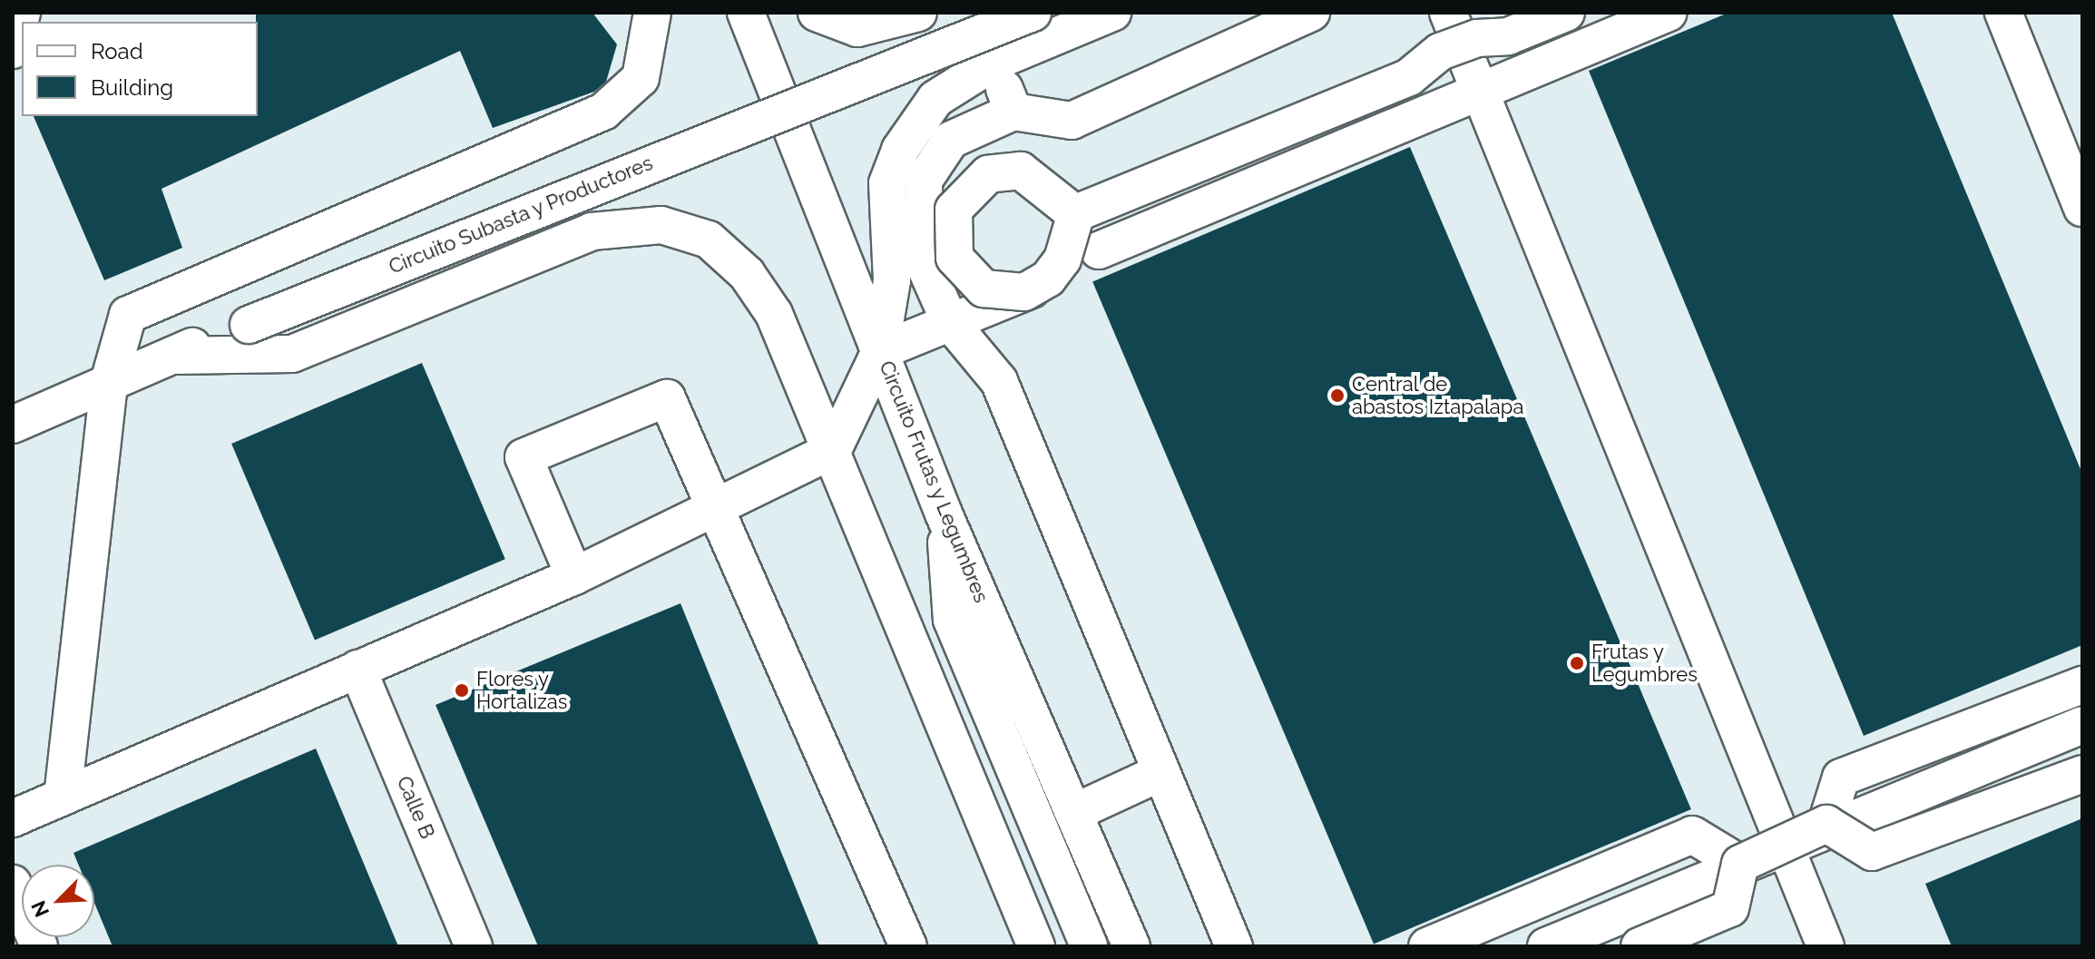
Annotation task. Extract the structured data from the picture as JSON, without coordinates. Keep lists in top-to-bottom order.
{
  "streets": {
    "street": ["Circuito Subasta y Productores", "Circuito Frutas y Legumbres", "Calle B"]
  },
  "places": ["Central de abastos Iztapalapa", "Frutas y Legumbres", "Flores y Hortalizas"],
  "legend": ["Road", "Building"],
  "north": "bottom left"
}
